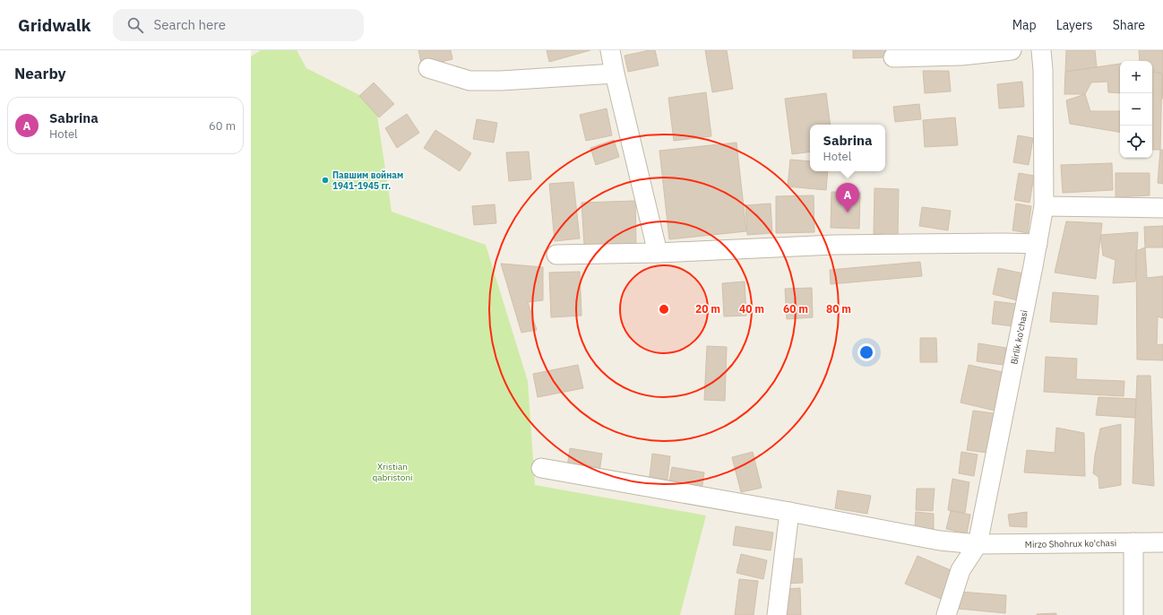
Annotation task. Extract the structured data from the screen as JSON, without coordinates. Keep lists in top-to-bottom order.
{
  "streets": {
    "street": ["Birlik ko'chasi", "Mirzo Shohrux ko'chasi"]
  },
  "crossings": [
    ["Birlik ko'chasi", "Mirzo Shohrux ko'chasi"]
  ],
  "parks": ["Xristian qabristoni"],
  "places": ["Павшим войнам 1941-1945 гг."],
  "page": {
    "header": "Gridwalk",
    "search": "Search here",
    "nav": ["Map", "Layers", "Share"],
    "heading": "Nearby",
    "map_buttons": ["+", "−"],
    "list": [
      {
        "mark": "A",
        "name": "Sabrina",
        "note": "Hotel",
        "value": "60 m"
      }
    ],
    "popup": ["Sabrina", "Hotel"],
    "pins": "A"
  },
  "rings": [
    "20 m",
    "40 m",
    "60 m",
    "80 m"
  ]
}
